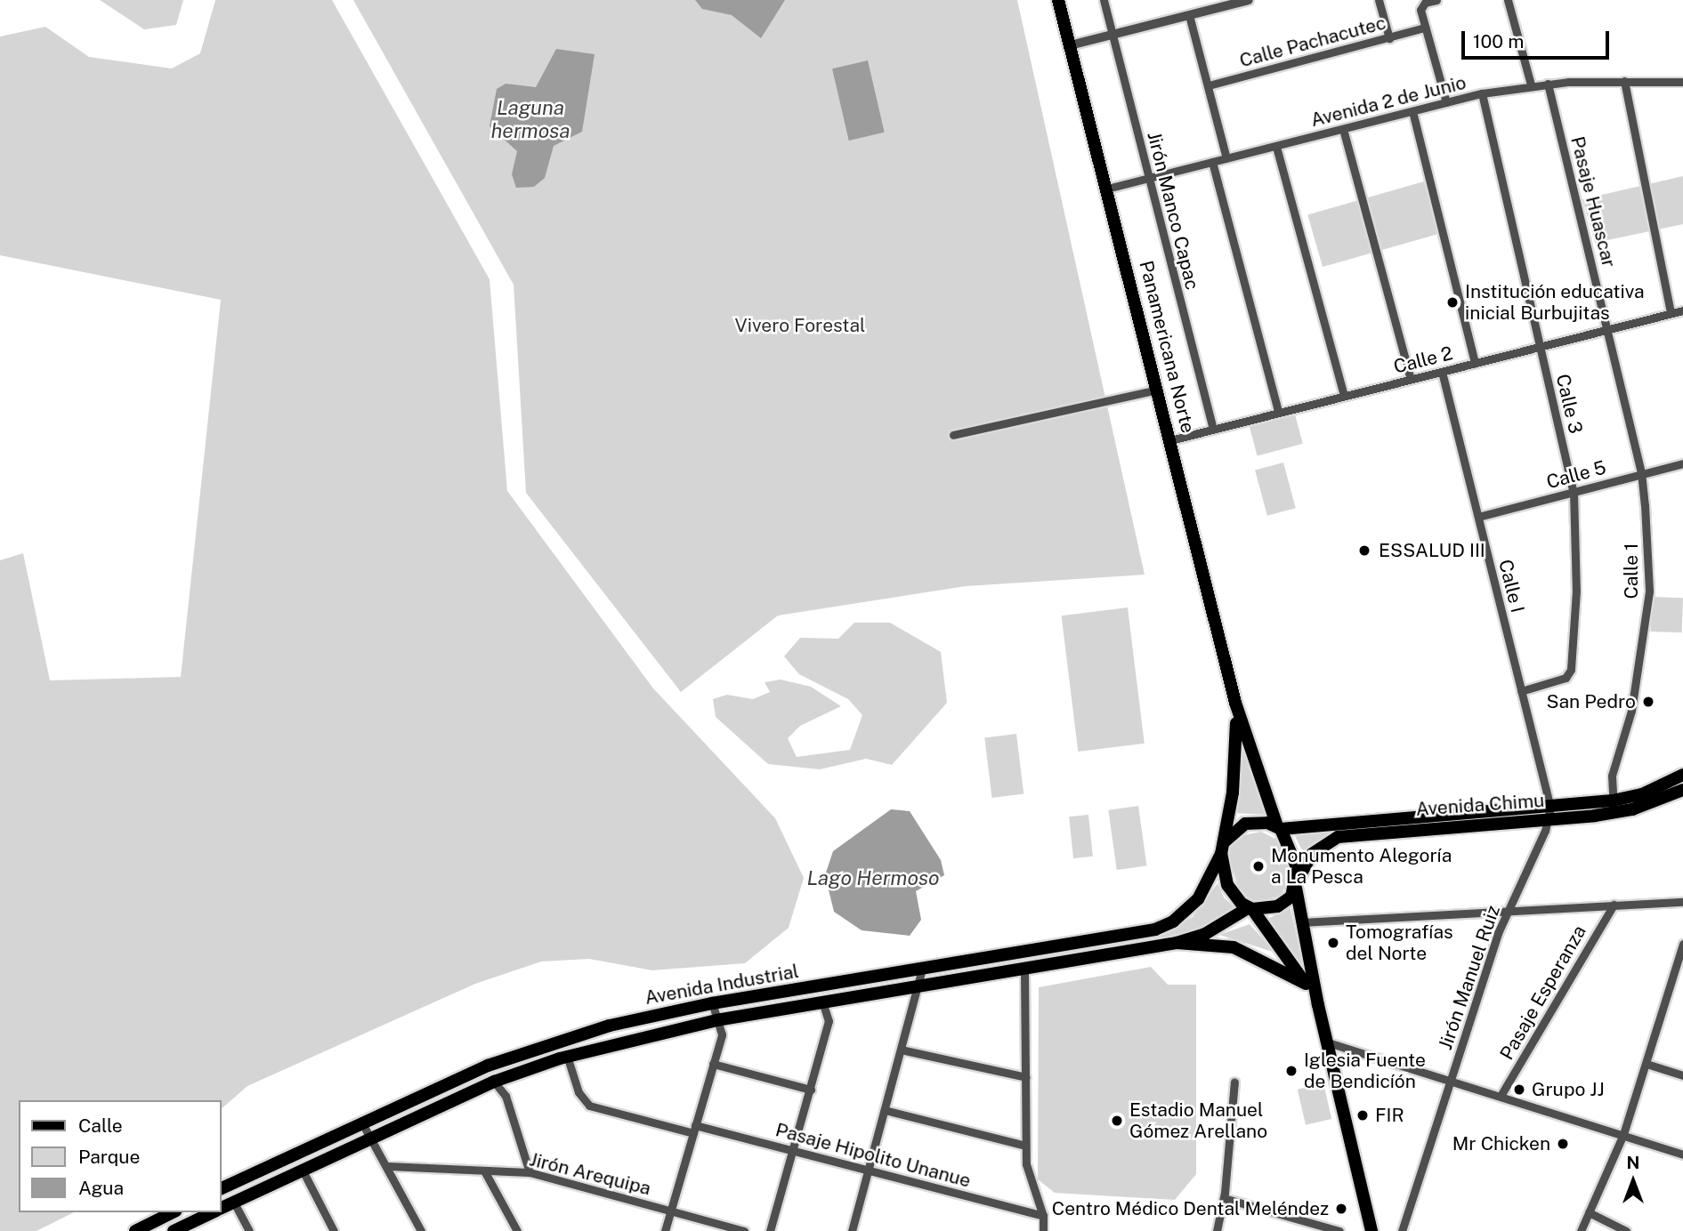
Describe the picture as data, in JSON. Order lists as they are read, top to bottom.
{
  "streets": {
    "main road": ["Panamericana Norte", "Avenida Chimu", "Avenida Industrial"],
    "street": [
      "Calle Pachacutec",
      "Avenida 2 de Junio",
      "Pasaje Huascar",
      "Jirón Manco Capac",
      "Calle 2",
      "Calle 3",
      "Calle 5",
      "Calle 1",
      "Calle I",
      "Jirón Manuel Ruiz",
      "Pasaje Esperanza",
      "Pasaje Hipolito Unanue",
      "Jirón Arequipa"
    ]
  },
  "crossings": [
    ["Avenida 2 de Junio", "Pasaje Huascar"],
    ["Avenida 2 de Junio", "Jirón Manco Capac"],
    ["Avenida 2 de Junio", "Panamericana Norte"],
    ["Avenida 2 de Junio", "Calle 3"],
    ["Pasaje Huascar", "Calle 2"],
    ["Pasaje Huascar", "Calle 1"],
    ["Jirón Manco Capac", "Calle 2"],
    ["Panamericana Norte", "Calle 2"],
    ["Panamericana Norte", "Avenida Chimu"],
    ["Panamericana Norte", "Avenida Industrial"],
    ["Calle 2", "Calle 3"],
    ["Calle 2", "Calle 1"],
    ["Calle 2", "Calle I"],
    ["Calle 3", "Calle 5"],
    ["Calle 3", "Calle I"],
    ["Calle 5", "Calle 1"],
    ["Calle 5", "Calle I"],
    ["Calle 1", "Avenida Chimu"],
    ["Calle I", "Avenida Chimu"],
    ["Calle I", "Jirón Manuel Ruiz"],
    ["Avenida Chimu", "Jirón Manuel Ruiz"],
    ["Avenida Chimu", "Avenida Industrial"],
    ["Avenida Industrial", "Pasaje Hipolito Unanue"]
  ],
  "water": ["Laguna hermosa", "Lago Hermoso"],
  "parks": ["Vivero Forestal"],
  "places": [
    "Institución educativa inicial Burbujitas",
    "ESSALUD III",
    "San Pedro",
    "Monumento Alegoría a La Pesca",
    "Tomografías del Norte",
    "Iglesia Fuente de Bendicíón",
    "Grupo JJ",
    "FIR",
    "Estadio Manuel Gómez Arellano",
    "Mr Chicken",
    "Centro Médico Dental Meléndez"
  ],
  "legend": ["Calle", "Parque", "Agua"],
  "scale_bar": "100 m",
  "north": "top"
}
